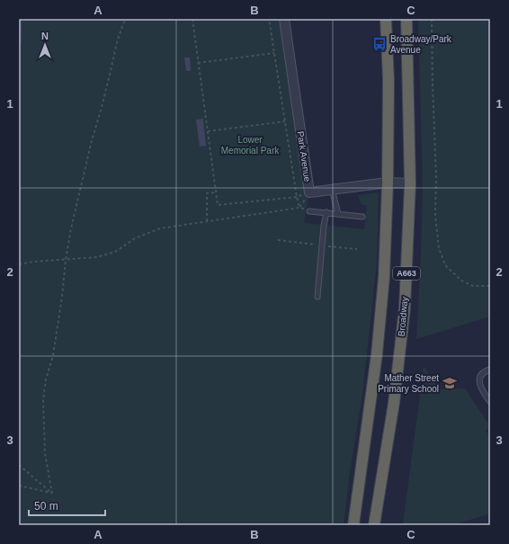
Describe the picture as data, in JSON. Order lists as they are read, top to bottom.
{
  "streets": {
    "highway": ["A663", "Broadway"],
    "street": ["Park Avenue"]
  },
  "crossings": [
    ["Park Avenue", "A663"],
    ["Park Avenue", "Broadway"]
  ],
  "parks": ["Lower Memorial Park"],
  "places": {
    "bus stop": ["Broadway/Park Avenue"],
    "school or university": ["Mather Street Primary School"]
  },
  "scale_bar": "50 m",
  "north": "top",
  "grid": {
    "columns": ["A", "B", "C"],
    "rows": ["1", "2", "3"]
  }
}
